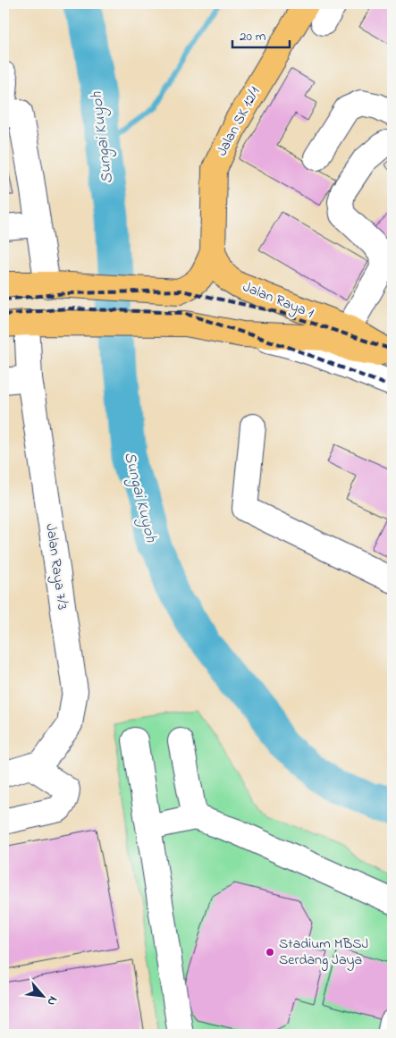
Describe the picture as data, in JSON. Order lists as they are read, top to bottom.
{
  "streets": {
    "main road": ["Jalan SK 12/1", "Jalan Raya 1"],
    "street": ["Jalan Raya 7/3"]
  },
  "crossings": [
    ["Jalan SK 12/1", "Jalan Raya 1"]
  ],
  "water": ["Sungai Kuyoh"],
  "places": ["Stadium MBSJ Serdang Jaya"],
  "scale_bar": "20 m",
  "north": "bottom right"
}
